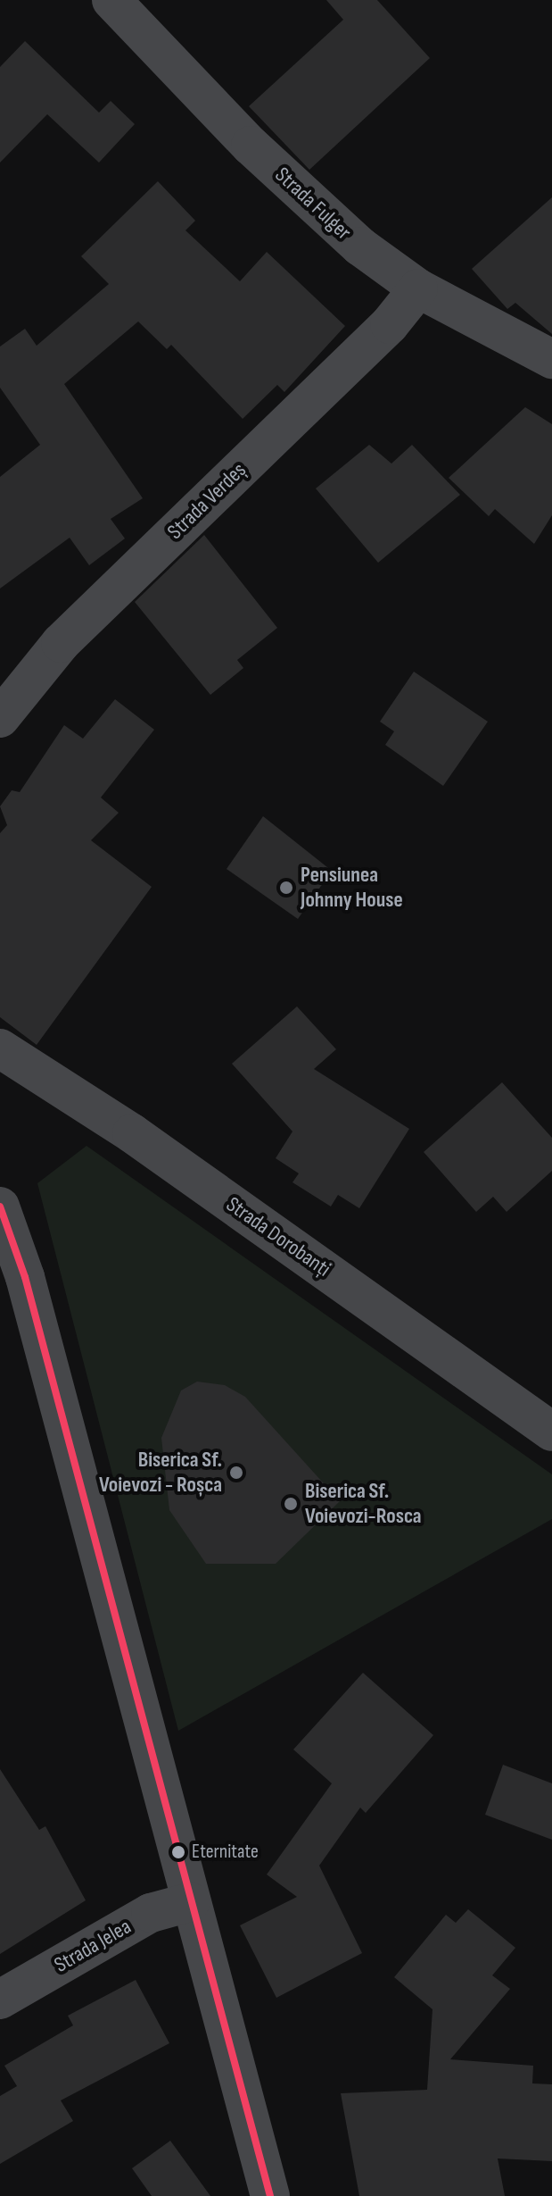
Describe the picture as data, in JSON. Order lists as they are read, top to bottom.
{
  "streets": {
    "street": [
      "Strada Fulger",
      "Strada Verdeș",
      "Strada Dorobanți",
      "Strada Jelea"
    ]
  },
  "crossings": [
    ["Strada Fulger", "Strada Verdeș"]
  ],
  "places": [
    "Pensiunea Johnny House",
    "Biserica Sf. Voievozi - Roșca",
    "Biserica Sf. Voievozi-Rosca",
    "Eternitate"
  ]
}
